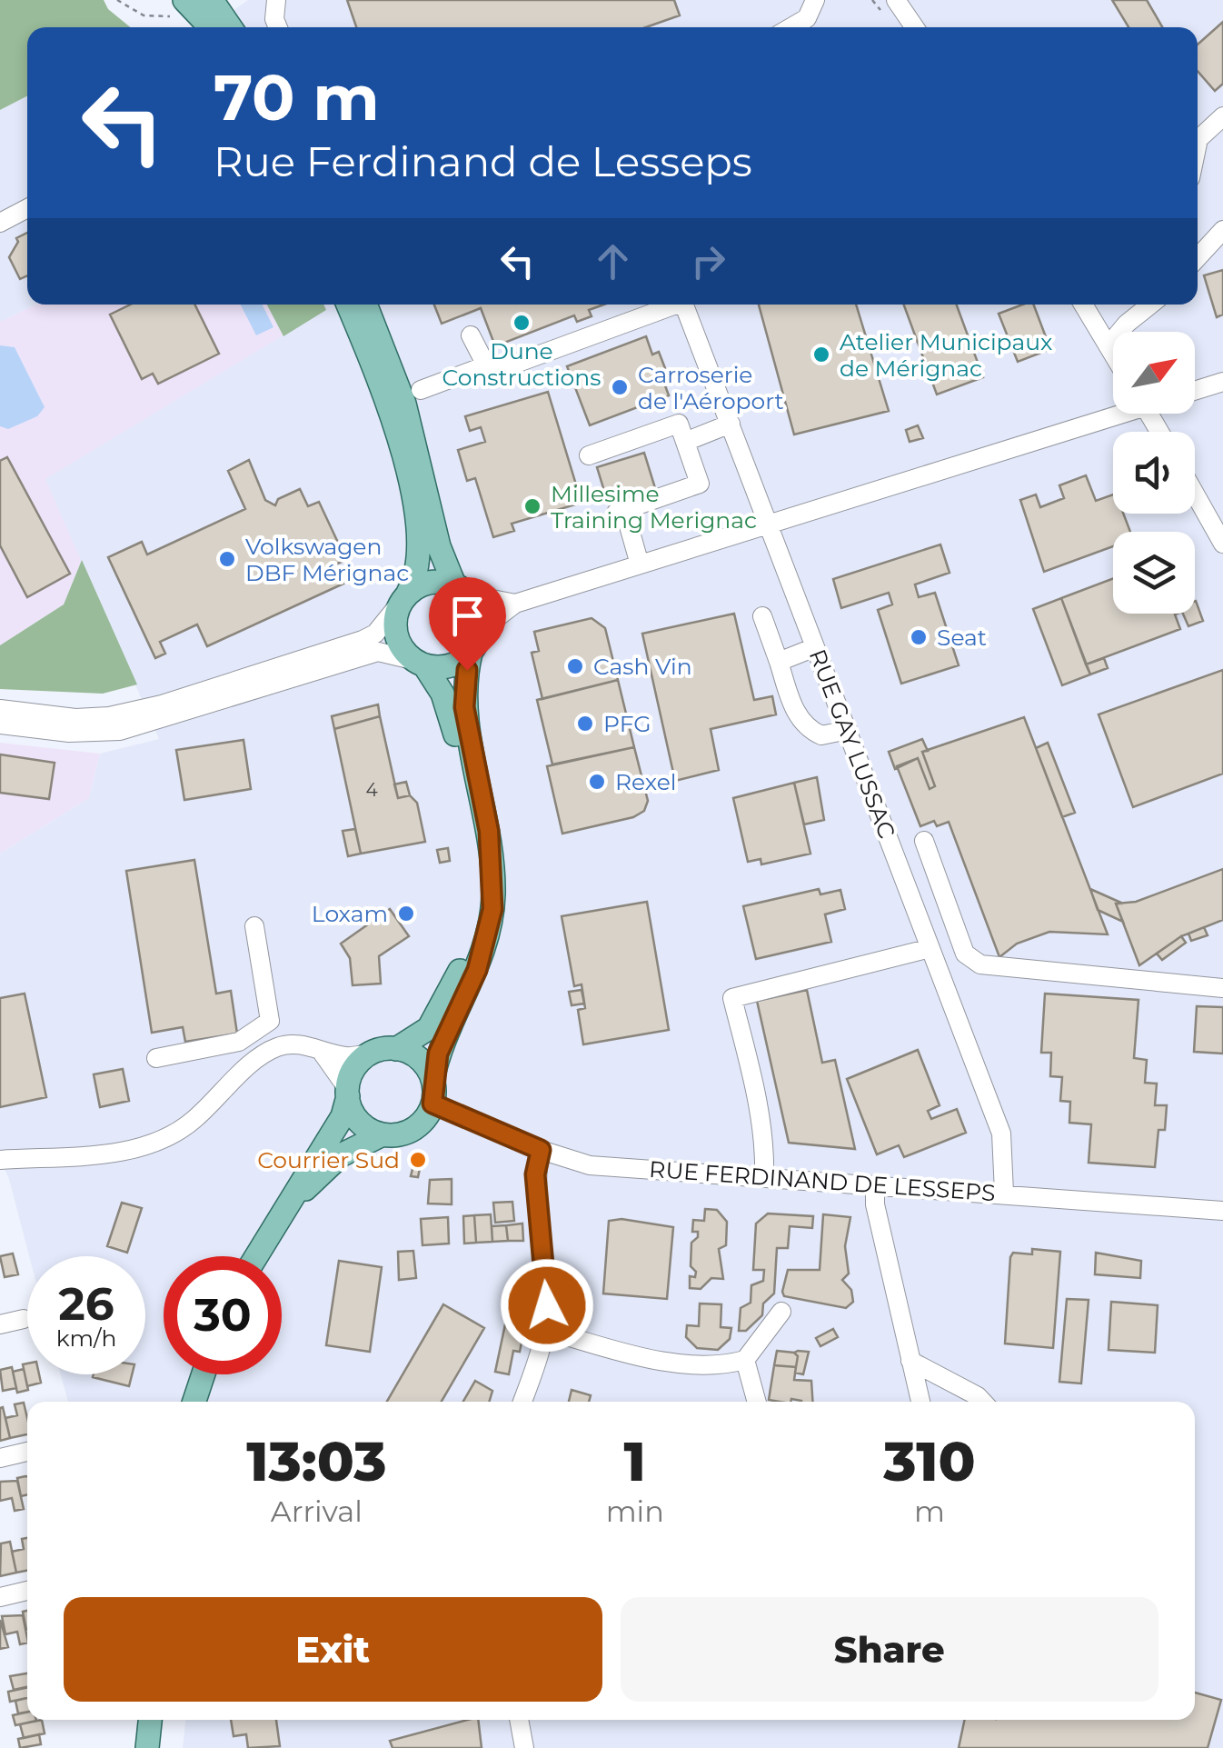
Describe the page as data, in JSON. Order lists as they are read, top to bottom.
{
  "streets": {
    "street": ["RUE GAY LUSSAC", "RUE FERDINAND DE LESSEPS"]
  },
  "crossings": [
    ["RUE GAY LUSSAC", "RUE FERDINAND DE LESSEPS"]
  ],
  "places": [
    "Dune Constructions",
    "Atelier Municipaux de Mérignac",
    "Carroserie de l'Aéroport",
    "Millesime Training Merignac",
    "Volkswagen DBF Mérignac",
    "Seat",
    "Cash Vin",
    "PFG",
    "Rexel",
    "Loxam",
    "Courrier Sud"
  ],
  "house_numbers": ["4"],
  "north": "top right",
  "page": {
    "turn": ["70 m", "Rue Ferdinand de Lesseps"],
    "speed": "26 km/h",
    "limit": "30",
    "eta": [
      "13:03",
      "Arrival",
      "1",
      "min",
      "310",
      "m"
    ],
    "buttons": ["Exit", "Share"]
  }
}
